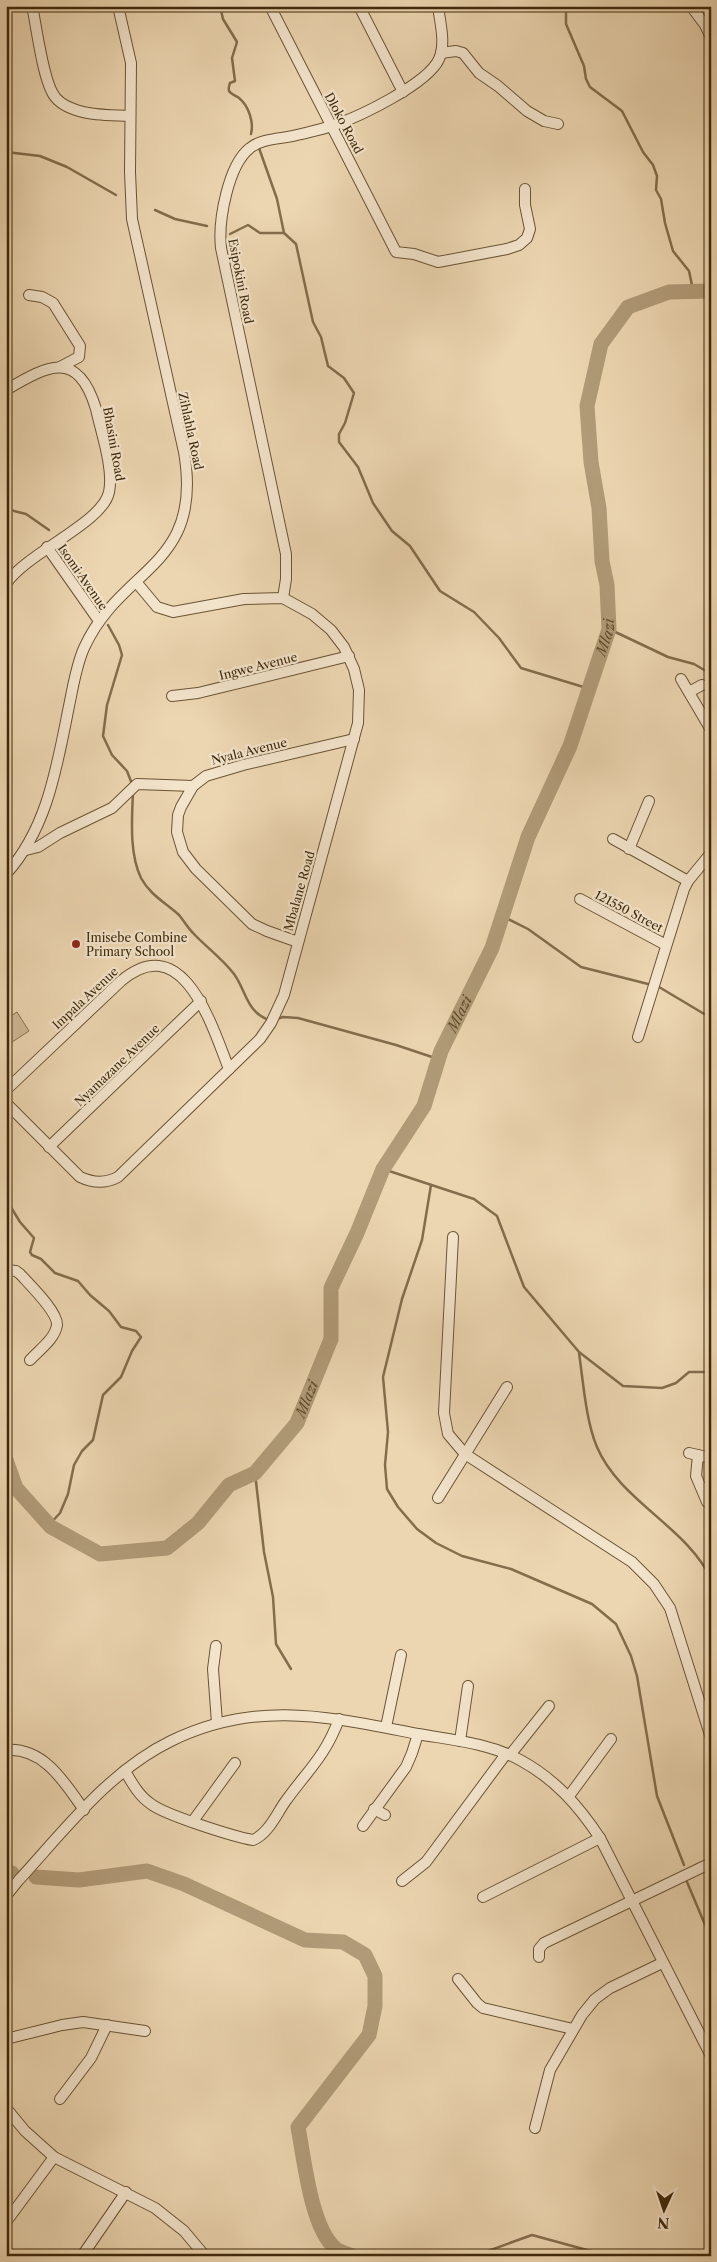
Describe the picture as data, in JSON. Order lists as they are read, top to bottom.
{
  "streets": {
    "street": [
      "Dloko Road",
      "Esipokini Road",
      "Zihlahla Road",
      "Bhasini Road",
      "Isomi Avenue",
      "Ingwe Avenue",
      "Nyala Avenue",
      "Mbalane Road",
      "121550 Street",
      "Impala Avenue",
      "Nyamazane Avenue"
    ]
  },
  "crossings": [
    ["Dloko Road", "Esipokini Road"],
    ["Esipokini Road", "Mbalane Road"],
    ["Zihlahla Road", "Isomi Avenue"],
    ["Zihlahla Road", "Mbalane Road"],
    ["Bhasini Road", "Isomi Avenue"],
    ["Ingwe Avenue", "Mbalane Road"],
    ["Nyala Avenue", "Mbalane Road"],
    ["Mbalane Road", "Impala Avenue"],
    ["Mbalane Road", "Nyamazane Avenue"],
    ["Impala Avenue", "Nyamazane Avenue"]
  ],
  "water": ["Mlazi"],
  "places": ["Imisebe Combine Primary School"],
  "north": "bottom"
}
